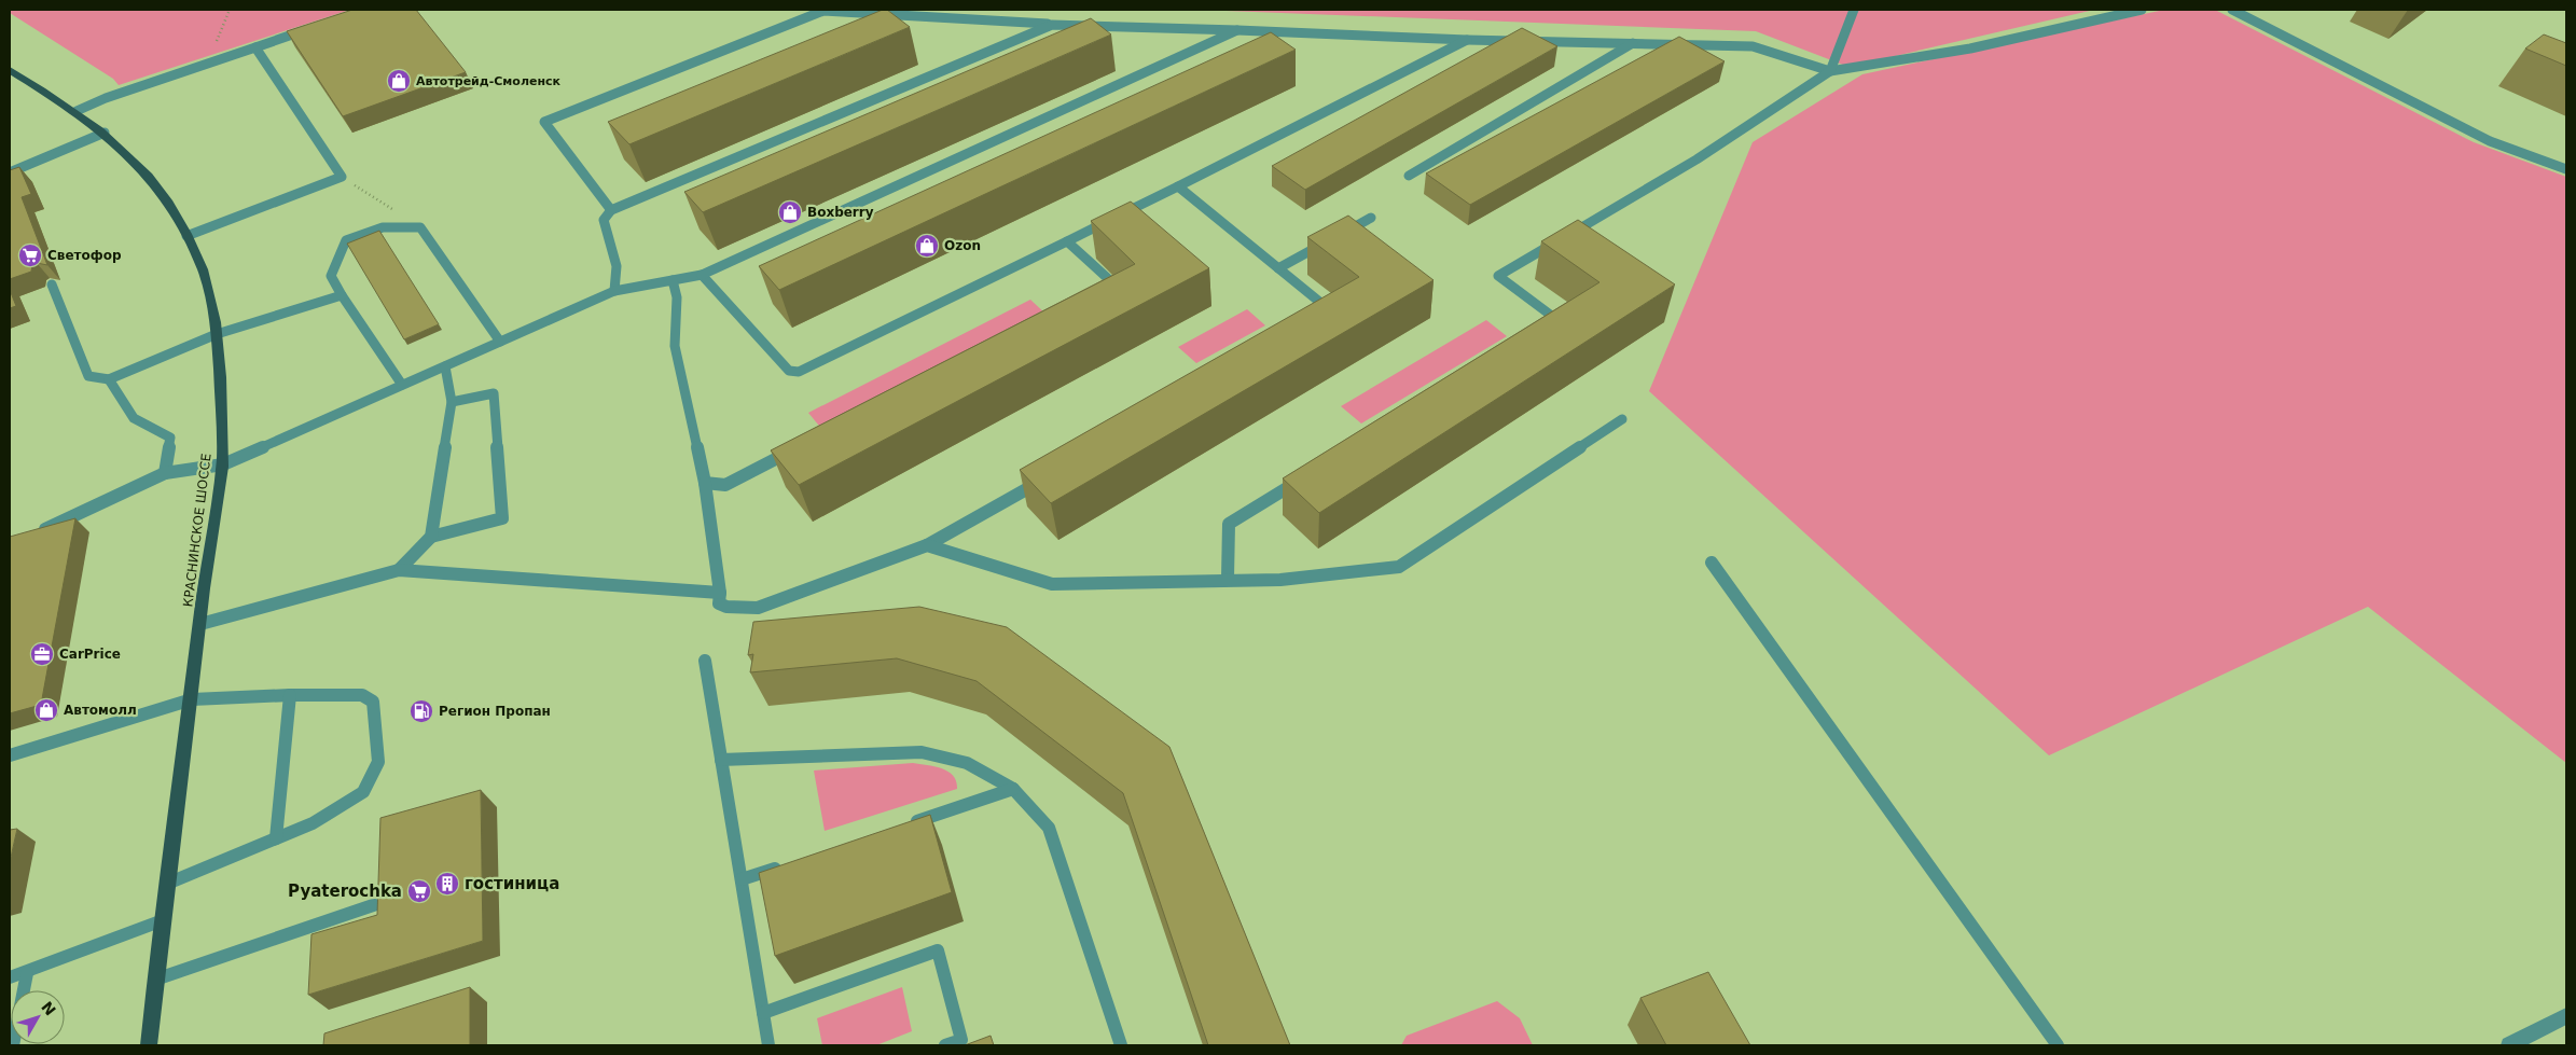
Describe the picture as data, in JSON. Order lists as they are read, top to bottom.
{
  "streets": {
    "main road": ["КРАСНИНСКОЕ ШОССЕ"]
  },
  "places": {
    "shop": [
      "Автотрейд-Смоленск",
      "Boxberry",
      "Ozon",
      "Автомолл"
    ],
    "supermarket": ["Светофор", "Pyaterochka"],
    "office": ["CarPrice"],
    "fuel station": ["Регион Пропан"],
    "building": ["гостиница"]
  },
  "north": "top right"
}
